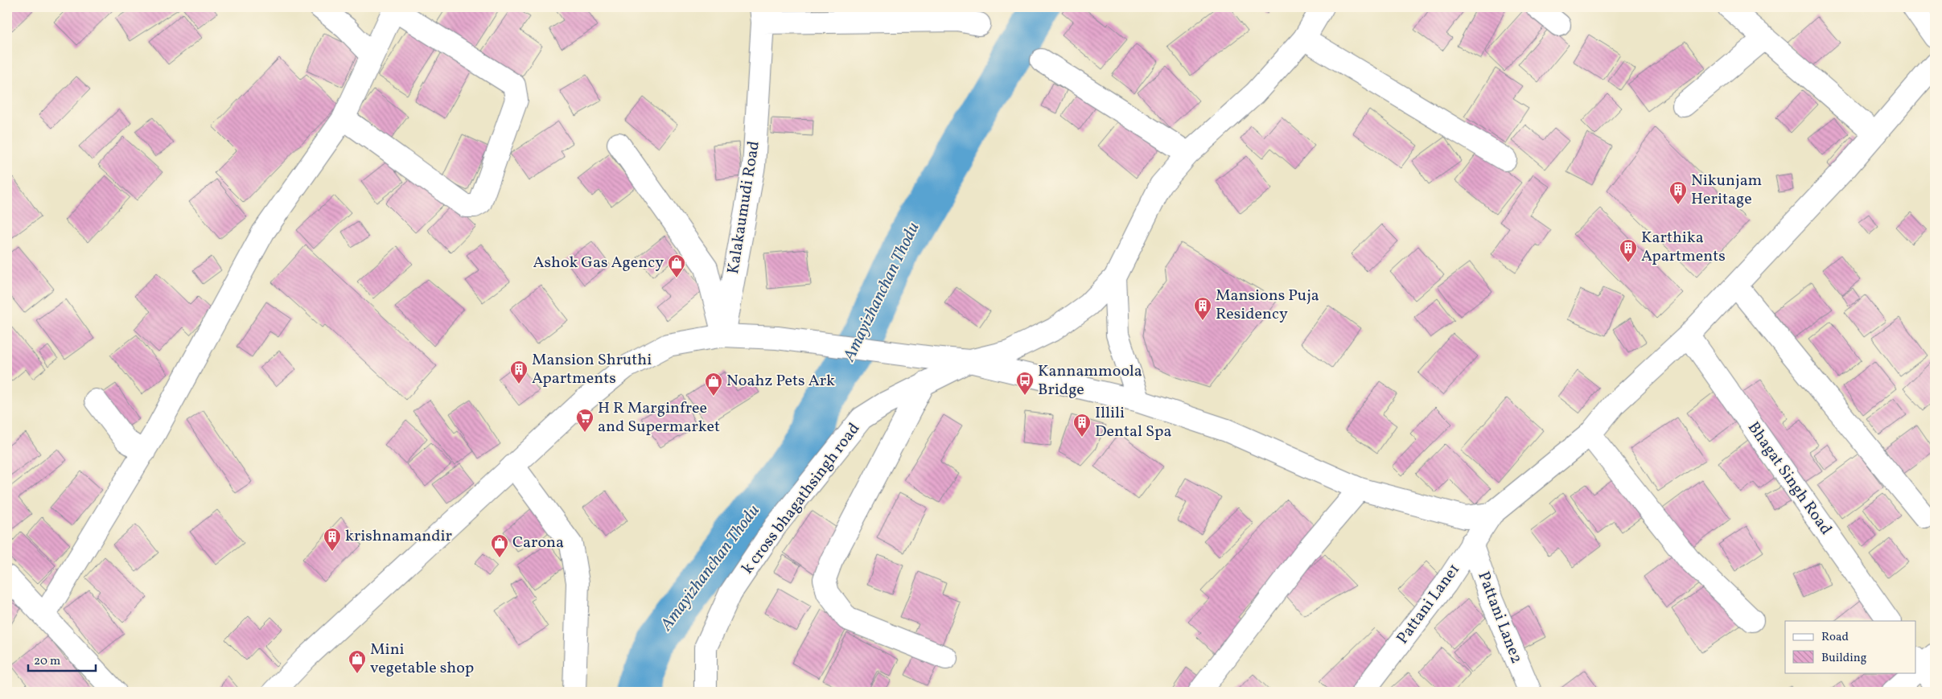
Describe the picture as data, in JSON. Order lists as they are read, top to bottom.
{
  "streets": {
    "street": [
      "Kalakaumudi Road",
      "Bhagat Singh Road",
      "k cross bhagathsingh road",
      "Pattani Lane1",
      "Pattani Lane2"
    ]
  },
  "crossings": [
    ["Bhagat Singh Road", "Pattani Lane1"],
    ["Pattani Lane1", "Pattani Lane2"]
  ],
  "water": ["Amayizhanchan Thodu"],
  "places": {
    "building": [
      "Nikunjam Heritage",
      "Karthika Apartments",
      "Mansions Puja Residency",
      "Mansion Shruthi Apartments",
      "Illili Dental Spa",
      "krishnamandir"
    ],
    "shop": [
      "Ashok Gas Agency",
      "Noahz Pets Ark",
      "Carona",
      "Mini vegetable shop"
    ],
    "bus stop": ["Kannammoola Bridge"],
    "supermarket": ["H R Marginfree and Supermarket"]
  },
  "legend": ["Road", "Building"],
  "scale_bar": "20 m"
}
